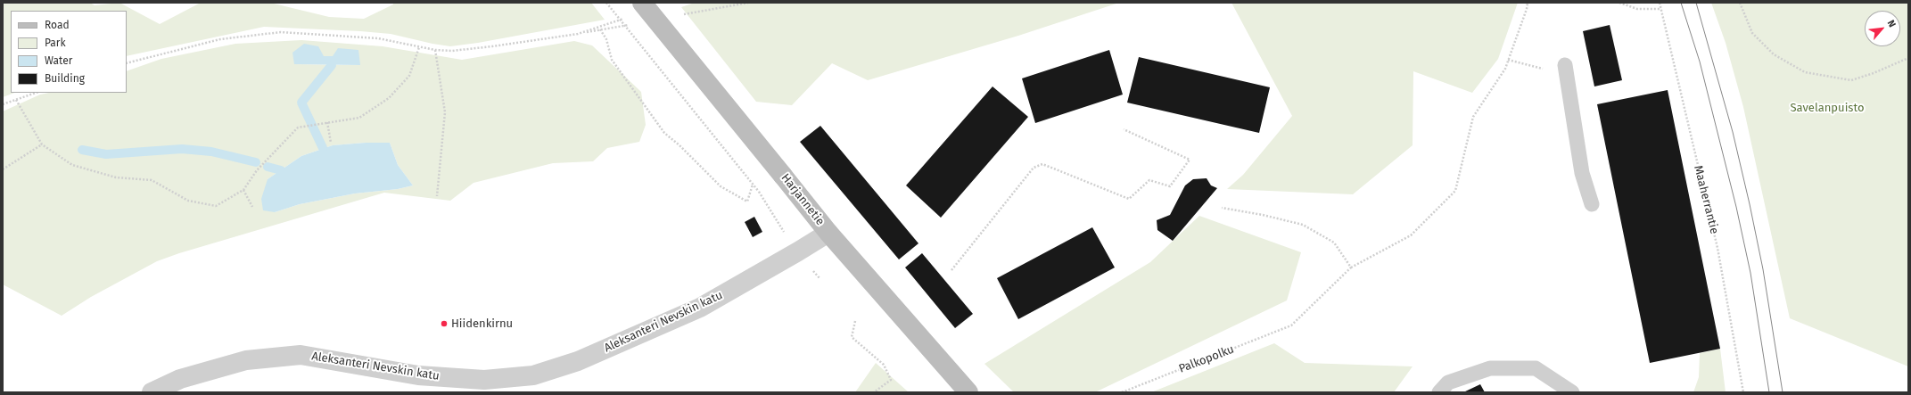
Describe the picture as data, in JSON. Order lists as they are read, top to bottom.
{
  "streets": {
    "street": ["Harjannetie", "Aleksanteri Nevskin katu"],
    "path": ["Maaherrantie", "Palkopolku"]
  },
  "crossings": [
    ["Harjannetie", "Aleksanteri Nevskin katu"]
  ],
  "parks": ["Savelanpuisto"],
  "places": ["Hiidenkirnu"],
  "legend": [
    "Road",
    "Park",
    "Water",
    "Building"
  ],
  "north": "top right"
}
